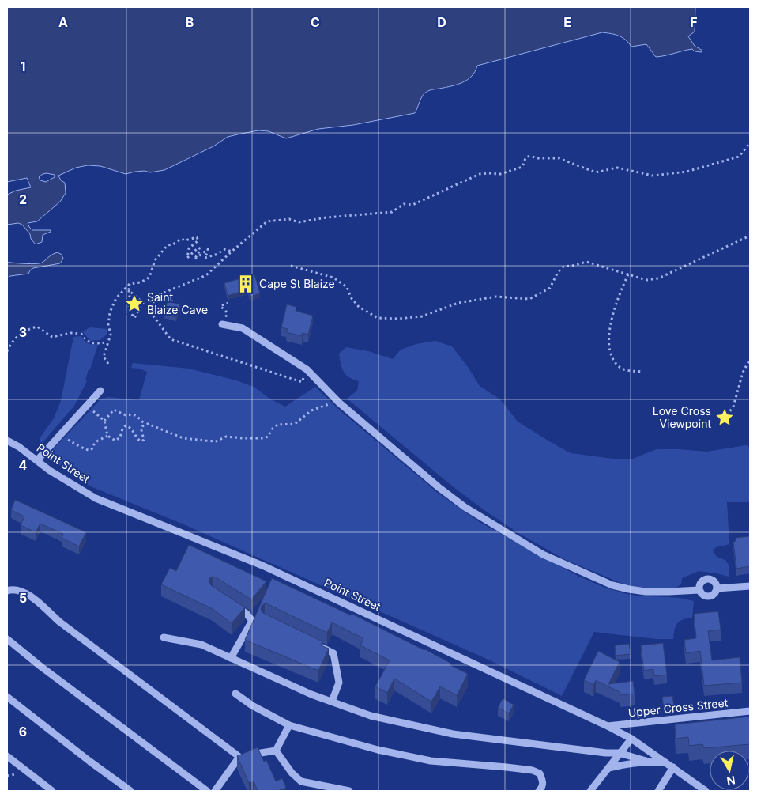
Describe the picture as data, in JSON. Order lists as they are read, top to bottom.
{
  "streets": {
    "street": ["Point Street", "Upper Cross Street"]
  },
  "crossings": [
    ["Point Street", "Upper Cross Street"]
  ],
  "places": {
    "building": ["Cape St Blaize"],
    "place": ["Saint Blaize Cave", "Love Cross Viewpoint"]
  },
  "north": "bottom",
  "grid": {
    "columns": [
      "A",
      "B",
      "C",
      "D",
      "E",
      "F"
    ],
    "rows": [
      "1",
      "2",
      "3",
      "4",
      "5",
      "6"
    ]
  }
}
